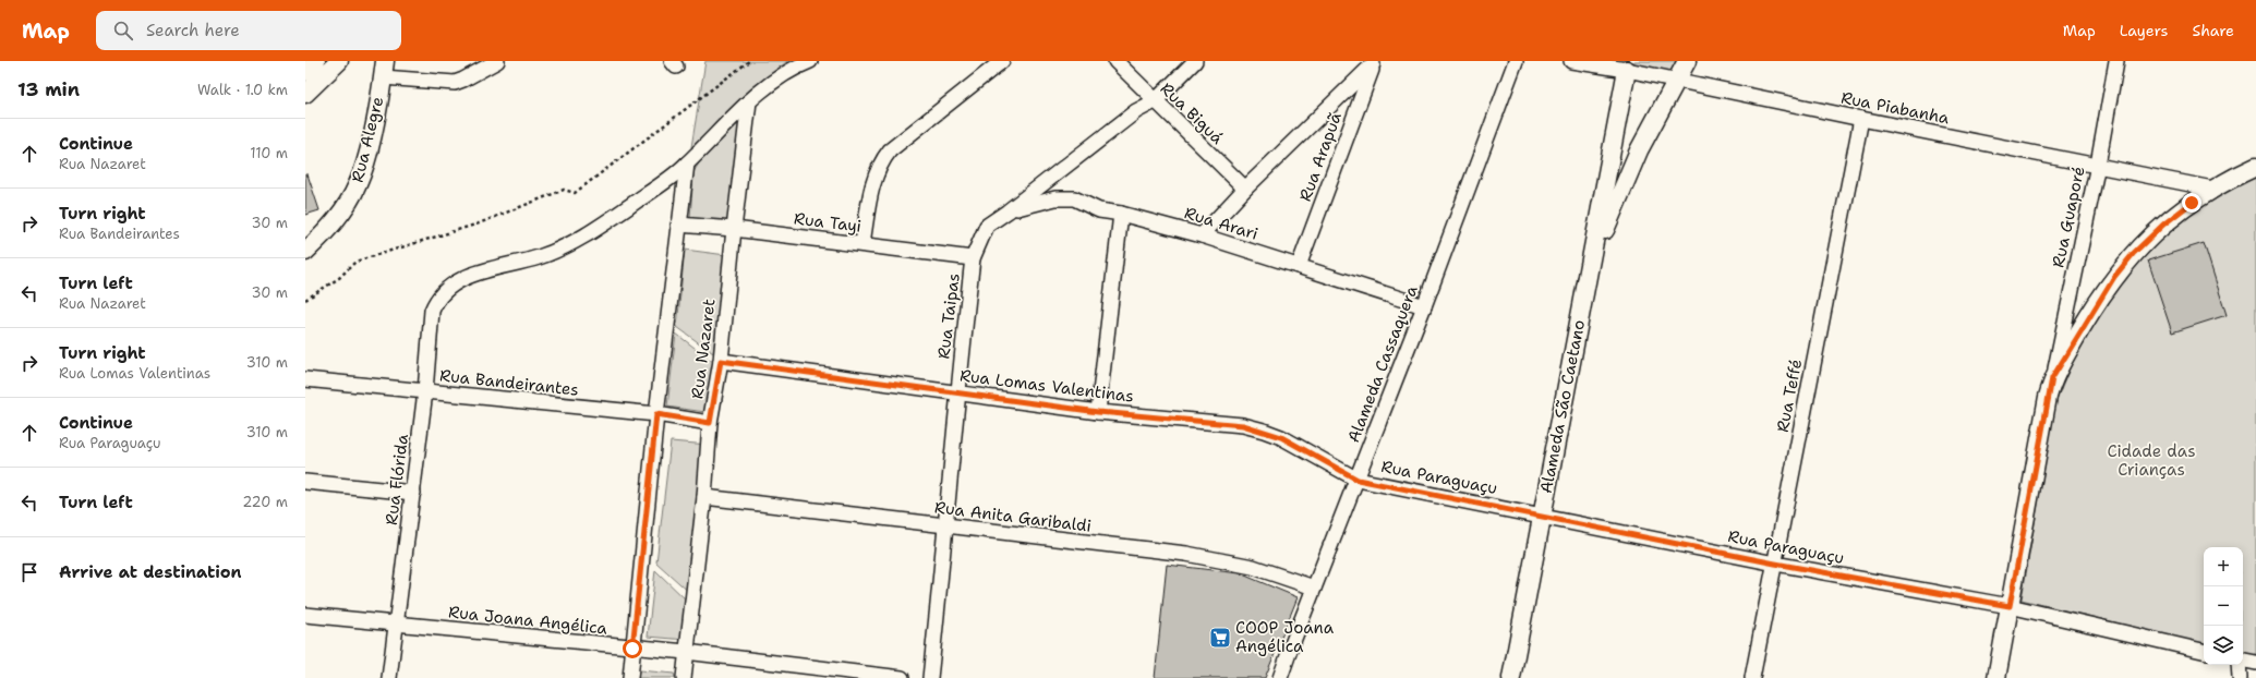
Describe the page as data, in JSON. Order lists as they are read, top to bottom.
{
  "streets": {
    "main road": ["Rua Alegre", "Alameda São Caetano"],
    "street": [
      "Rua Piabanha",
      "Rua Biguá",
      "Rua Arapuã",
      "Rua Guaporé",
      "Rua Tayi",
      "Rua Arari",
      "Rua Taipas",
      "Rua Nazaret",
      "Alameda Cassaquera",
      "Rua Bandeirantes",
      "Rua Lomas Valentinas",
      "Rua Teffé",
      "Rua Paraguaçu",
      "Rua Flórida",
      "Rua Anita Garibaldi",
      "Rua Joana Angélica"
    ]
  },
  "crossings": [
    ["Rua Piabanha", "Rua Guaporé"],
    ["Rua Piabanha", "Rua Teffé"],
    ["Rua Piabanha", "Alameda São Caetano"],
    ["Rua Biguá", "Rua Taipas"],
    ["Rua Arapuã", "Rua Arari"],
    ["Rua Tayi", "Rua Taipas"],
    ["Rua Tayi", "Rua Nazaret"],
    ["Rua Arari", "Rua Taipas"],
    ["Rua Arari", "Alameda Cassaquera"],
    ["Rua Taipas", "Rua Lomas Valentinas"],
    ["Rua Taipas", "Rua Anita Garibaldi"],
    ["Rua Nazaret", "Rua Bandeirantes"],
    ["Rua Nazaret", "Rua Lomas Valentinas"],
    ["Rua Nazaret", "Rua Anita Garibaldi"],
    ["Rua Nazaret", "Rua Joana Angélica"],
    ["Alameda Cassaquera", "Rua Lomas Valentinas"],
    ["Alameda Cassaquera", "Rua Paraguaçu"],
    ["Alameda Cassaquera", "Rua Anita Garibaldi"],
    ["Rua Bandeirantes", "Rua Flórida"],
    ["Rua Lomas Valentinas", "Rua Paraguaçu"],
    ["Rua Teffé", "Rua Paraguaçu"],
    ["Alameda São Caetano", "Rua Paraguaçu"],
    ["Rua Flórida", "Rua Joana Angélica"]
  ],
  "parks": ["Cidade das Crianças"],
  "places": {
    "supermarket": ["COOP Joana Angélica"]
  },
  "page": {
    "header": "Map",
    "search": "Search here",
    "nav": ["Map", "Layers", "Share"],
    "heading": ["13 min", "Walk · 1.0 km"],
    "list": [
      ["Continue", "Rua Nazaret", "110 m"],
      ["Turn right", "Rua Bandeirantes", "30 m"],
      ["Turn left", "Rua Nazaret", "30 m"],
      ["Turn right", "Rua Lomas Valentinas", "310 m"],
      ["Continue", "Rua Paraguaçu", "310 m"],
      ["Turn left", "220 m"],
      "Arrive at destination"
    ],
    "map_buttons": ["+", "−"]
  }
}
